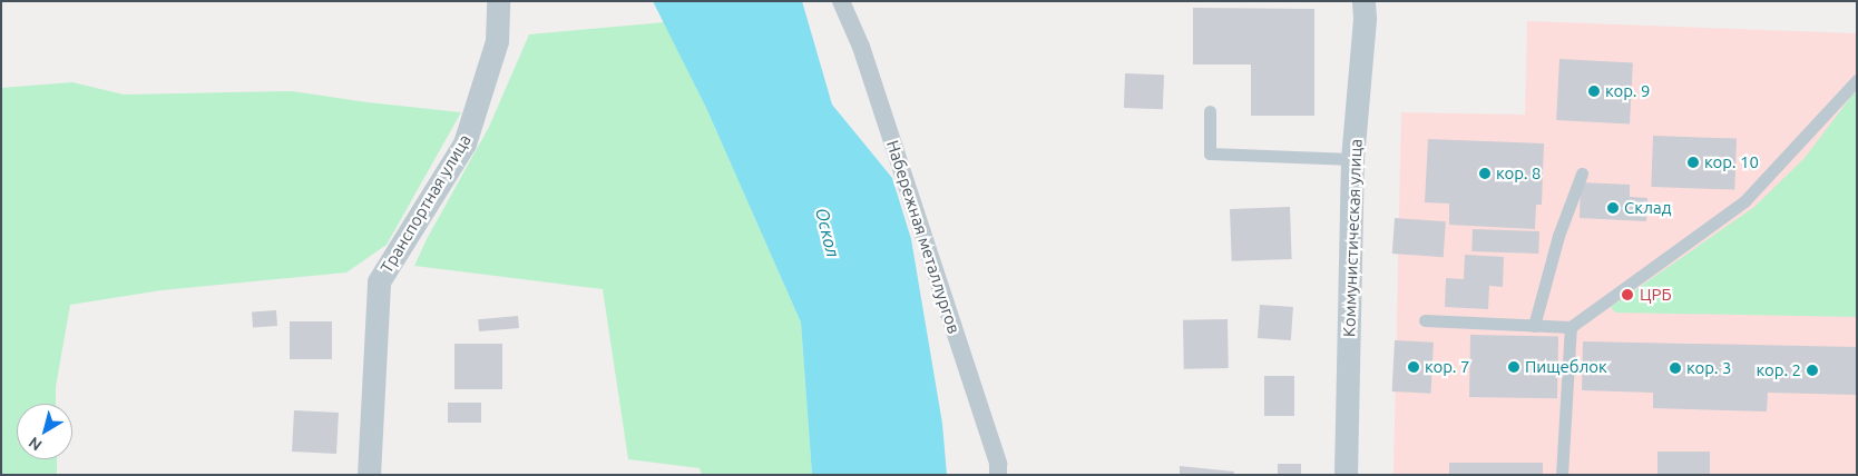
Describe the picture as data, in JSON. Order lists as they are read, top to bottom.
{
  "streets": {
    "street": ["Транспортная улица", "Набережная металлургов", "Коммунистическая улица"]
  },
  "water": ["Оскол"],
  "places": [
    "кор. 9",
    "кор. 10",
    "кор. 8",
    "Склад",
    "ЦРБ",
    "кор. 7",
    "Пищеблок",
    "кор. 3",
    "кор. 2"
  ],
  "north": "bottom left"
}
